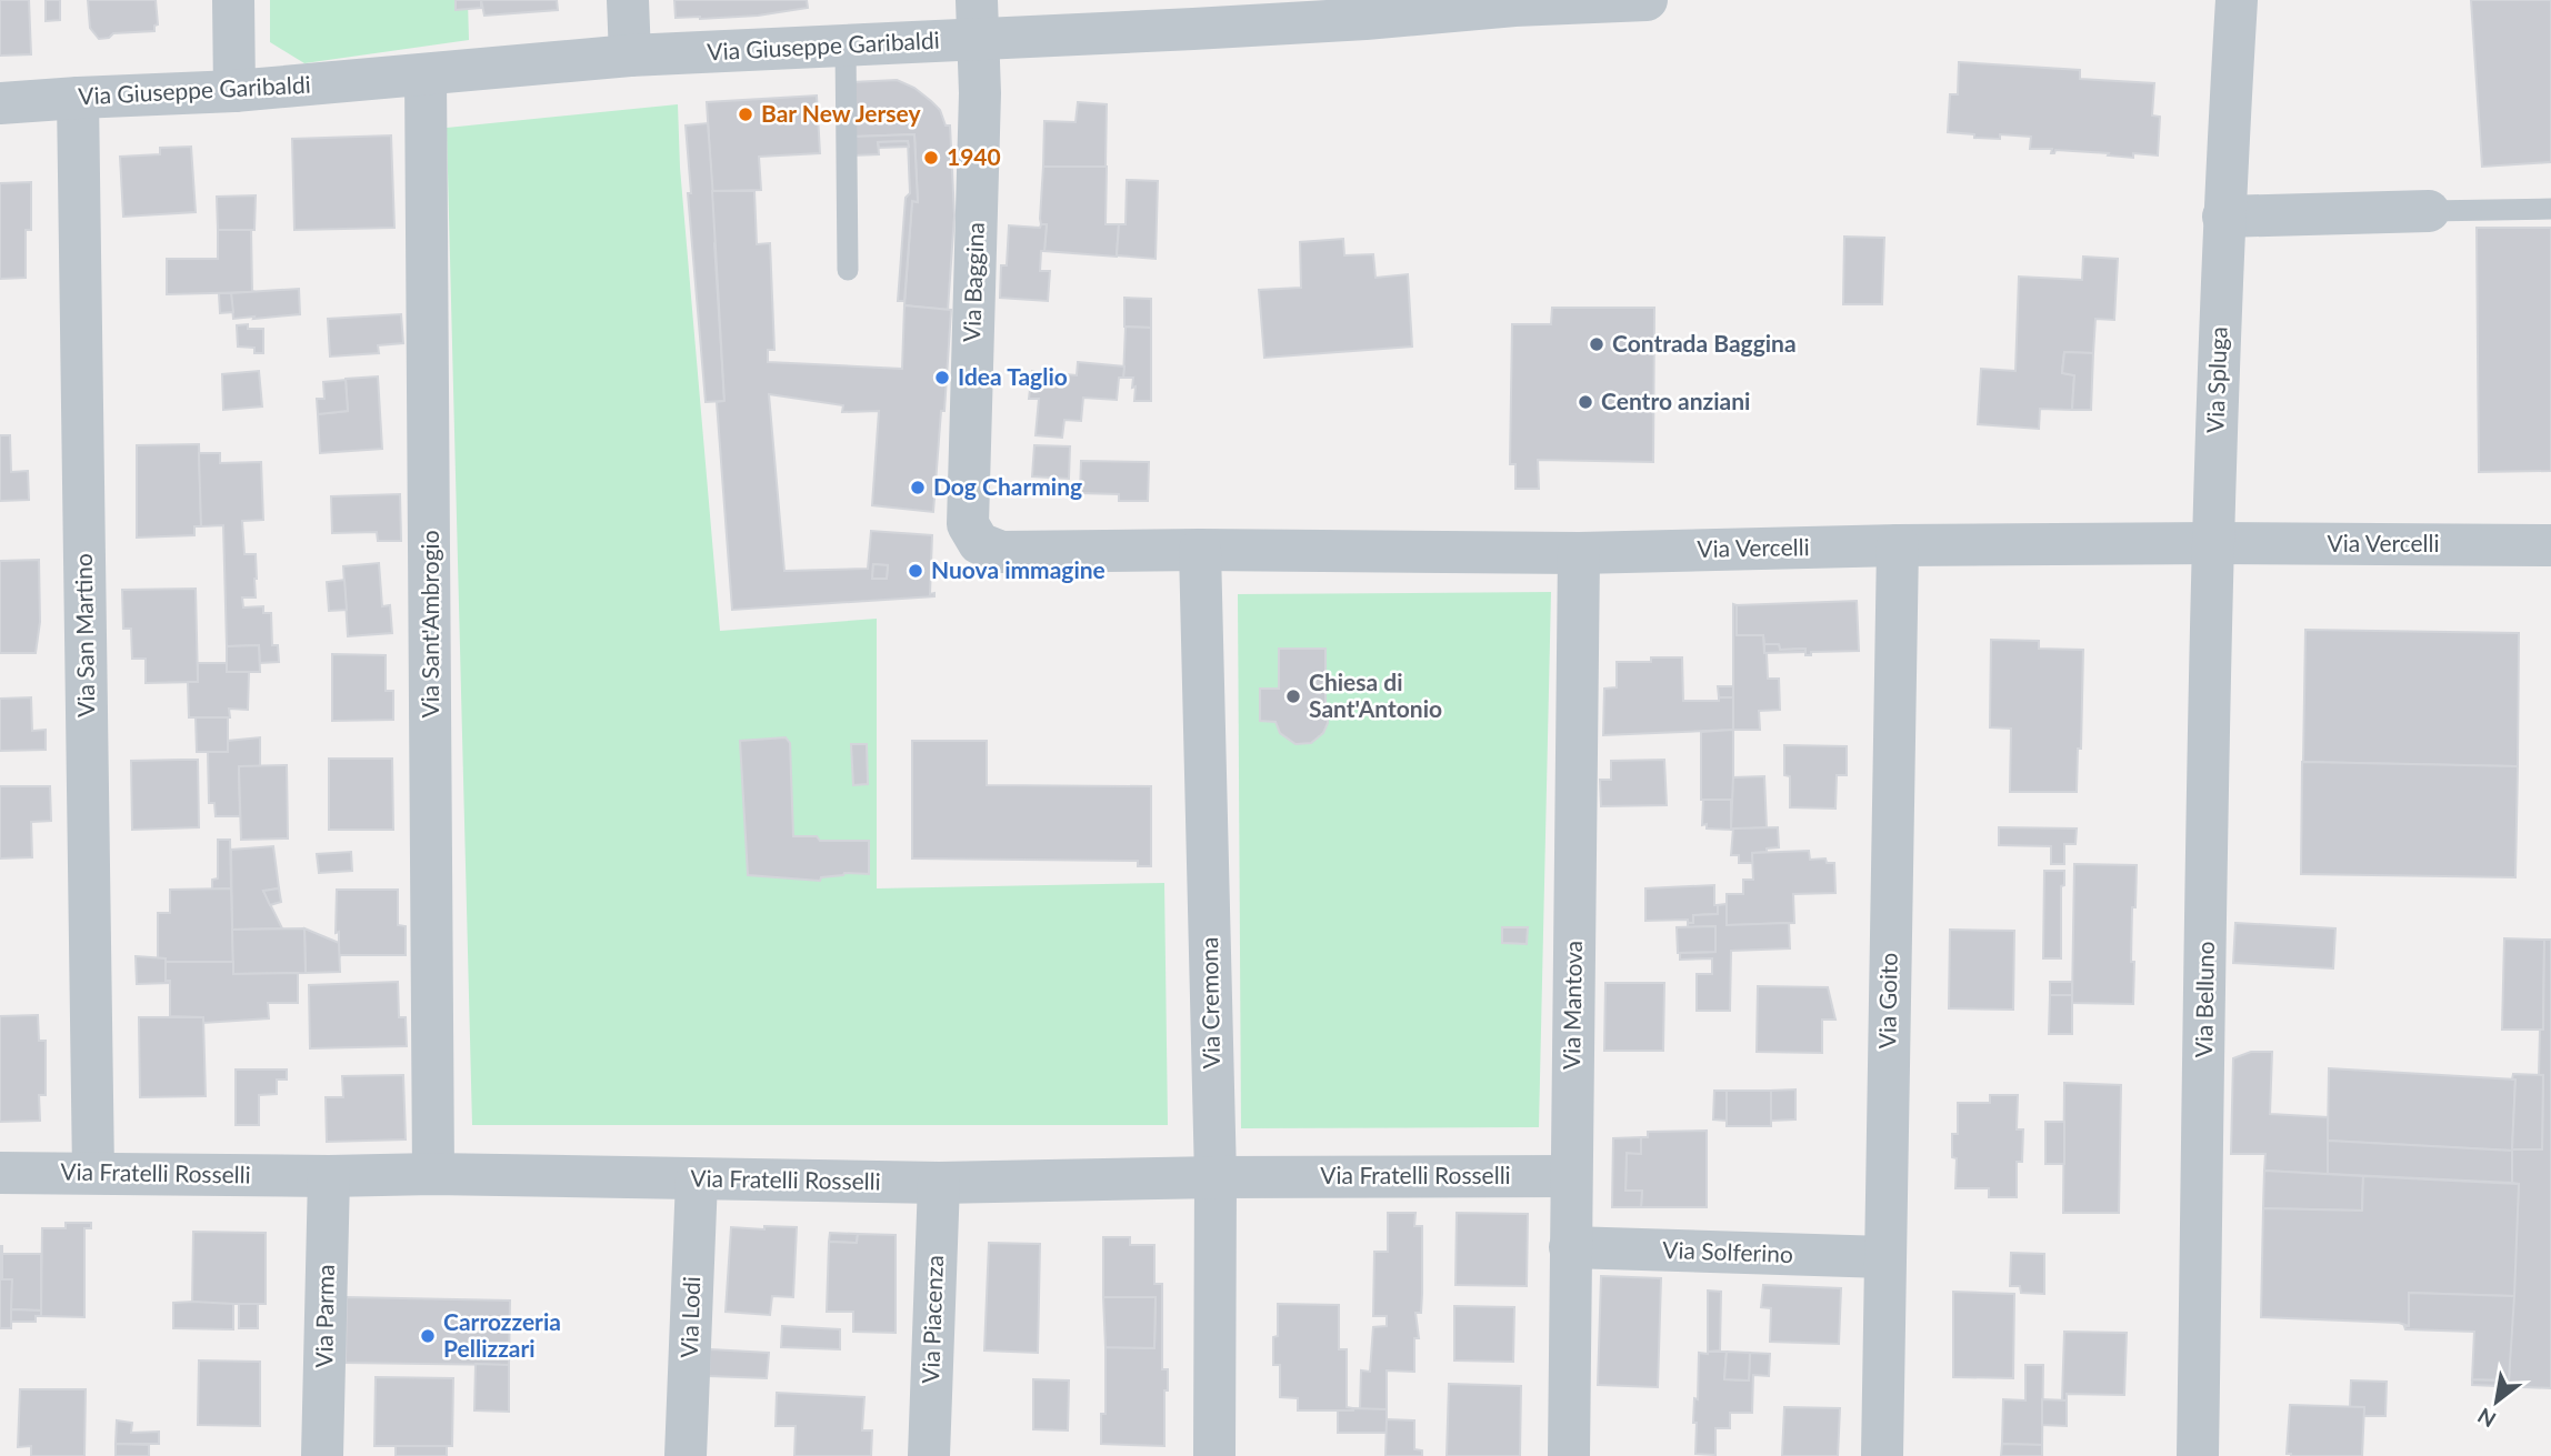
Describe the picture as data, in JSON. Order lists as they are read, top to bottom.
{
  "streets": {
    "street": [
      "Via Giuseppe Garibaldi",
      "Via Baggina",
      "Via Spluga",
      "Via Vercelli",
      "Via Sant'Ambrogio",
      "Via San Martino",
      "Via Belluno",
      "Via Goito",
      "Via Cremona",
      "Via Mantova",
      "Via Fratelli Rosselli",
      "Via Solferino",
      "Via Parma",
      "Via Lodi",
      "Via Piacenza"
    ]
  },
  "crossings": [
    ["Via Giuseppe Garibaldi", "Via Baggina"],
    ["Via Giuseppe Garibaldi", "Via Sant'Ambrogio"],
    ["Via Giuseppe Garibaldi", "Via San Martino"],
    ["Via Baggina", "Via Vercelli"],
    ["Via Spluga", "Via Vercelli"],
    ["Via Spluga", "Via Belluno"],
    ["Via Vercelli", "Via Belluno"],
    ["Via Vercelli", "Via Goito"],
    ["Via Vercelli", "Via Cremona"],
    ["Via Vercelli", "Via Mantova"],
    ["Via Sant'Ambrogio", "Via Fratelli Rosselli"],
    ["Via San Martino", "Via Fratelli Rosselli"],
    ["Via Goito", "Via Solferino"],
    ["Via Cremona", "Via Fratelli Rosselli"],
    ["Via Mantova", "Via Fratelli Rosselli"],
    ["Via Mantova", "Via Solferino"],
    ["Via Fratelli Rosselli", "Via Parma"],
    ["Via Fratelli Rosselli", "Via Lodi"],
    ["Via Fratelli Rosselli", "Via Piacenza"]
  ],
  "places": [
    "Bar New Jersey",
    "1940",
    "Contrada Baggina",
    "Idea Taglio",
    "Centro anziani",
    "Dog Charming",
    "Nuova immagine",
    "Chiesa di Sant'Antonio",
    "Carrozzeria Pellizzari"
  ],
  "north": "bottom left"
}
